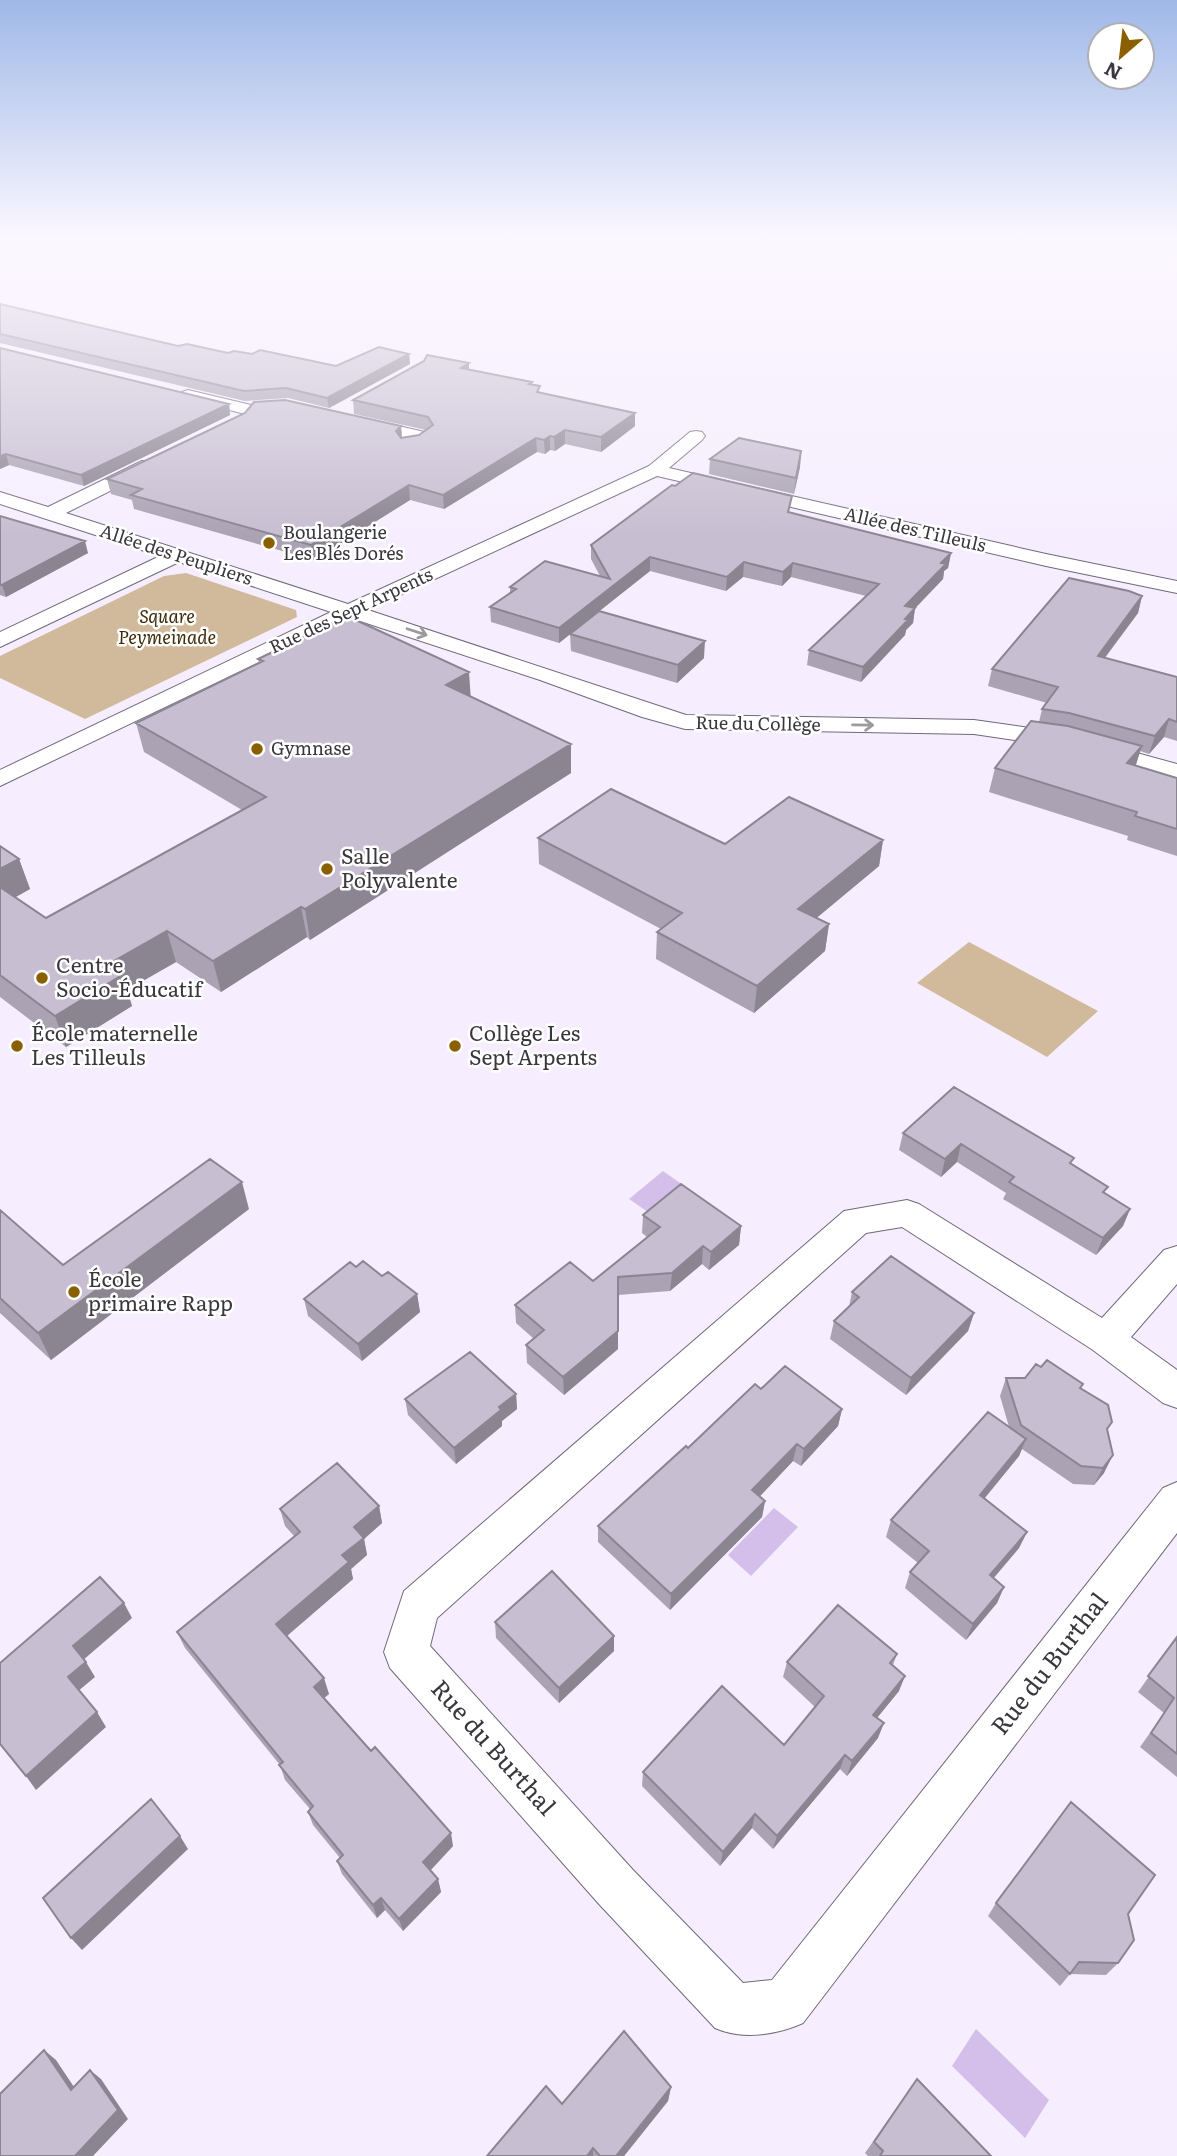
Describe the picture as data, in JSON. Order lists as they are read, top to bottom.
{
  "streets": {
    "street": [
      "Allée des Tilleuls",
      "Allée des Peupliers",
      "Rue des Sept Arpents",
      "Rue du Collège",
      "Rue du Burthal"
    ]
  },
  "crossings": [
    ["Allée des Tilleuls", "Rue des Sept Arpents"],
    ["Allée des Peupliers", "Rue des Sept Arpents"],
    ["Allée des Peupliers", "Rue du Collège"],
    ["Rue des Sept Arpents", "Rue du Collège"]
  ],
  "one_way": ["Rue du Collège"],
  "parks": ["Square Peymeinade"],
  "places": [
    "Boulangerie Les Blés Dorés",
    "Gymnase",
    "Salle Polyvalente",
    "Centre Socio-Éducatif",
    "École maternelle Les Tilleuls",
    "Collège Les Sept Arpents",
    "École primaire Rapp"
  ],
  "north": "bottom left"
}
